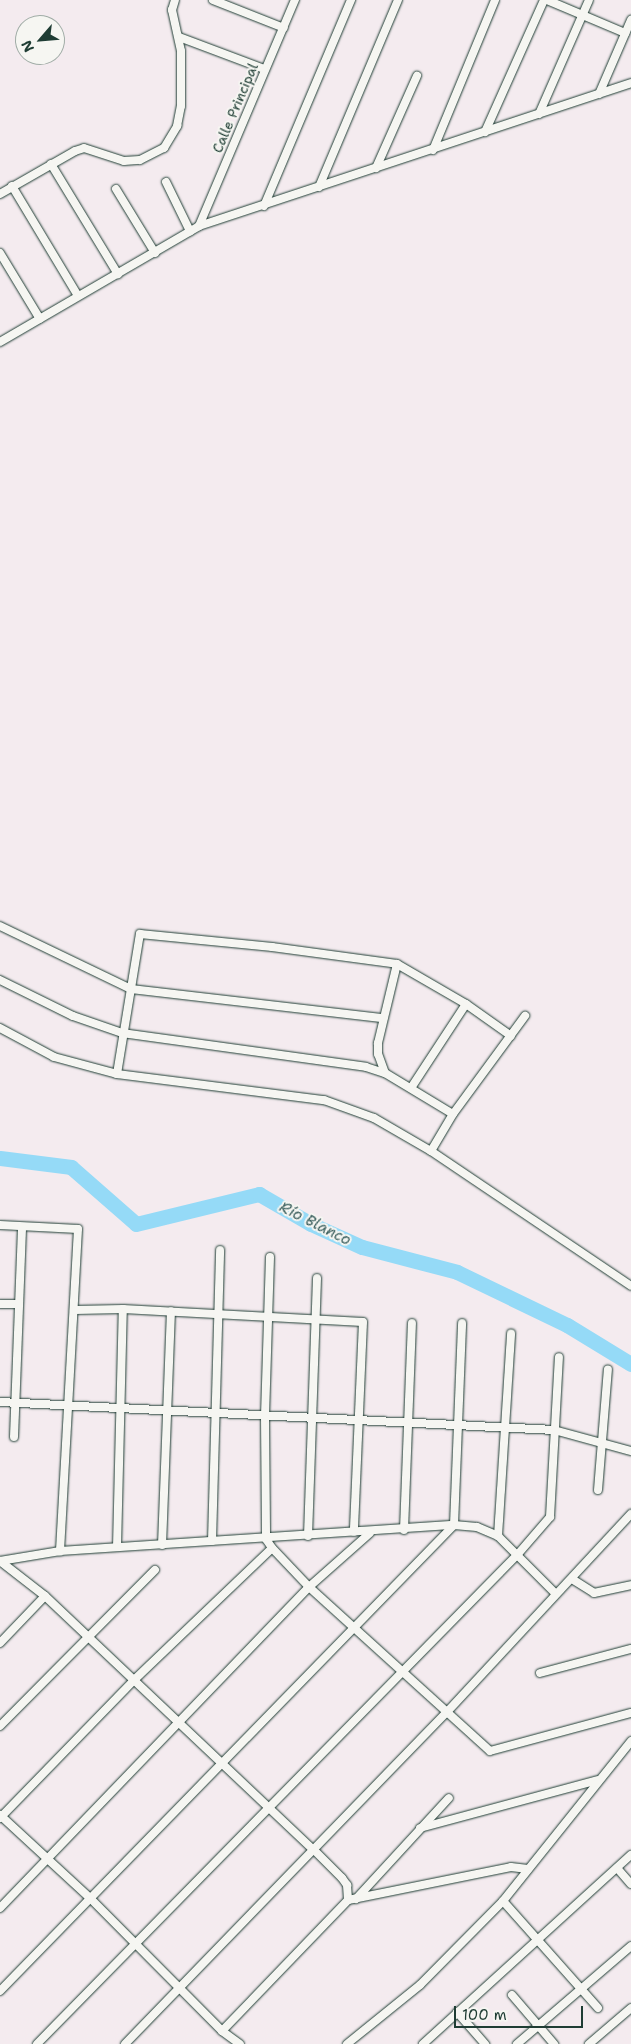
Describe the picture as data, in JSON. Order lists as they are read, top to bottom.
{
  "streets": {
    "street": ["Calle Principal"]
  },
  "water": ["Río Blanco"],
  "scale_bar": "100 m",
  "north": "bottom left"
}
